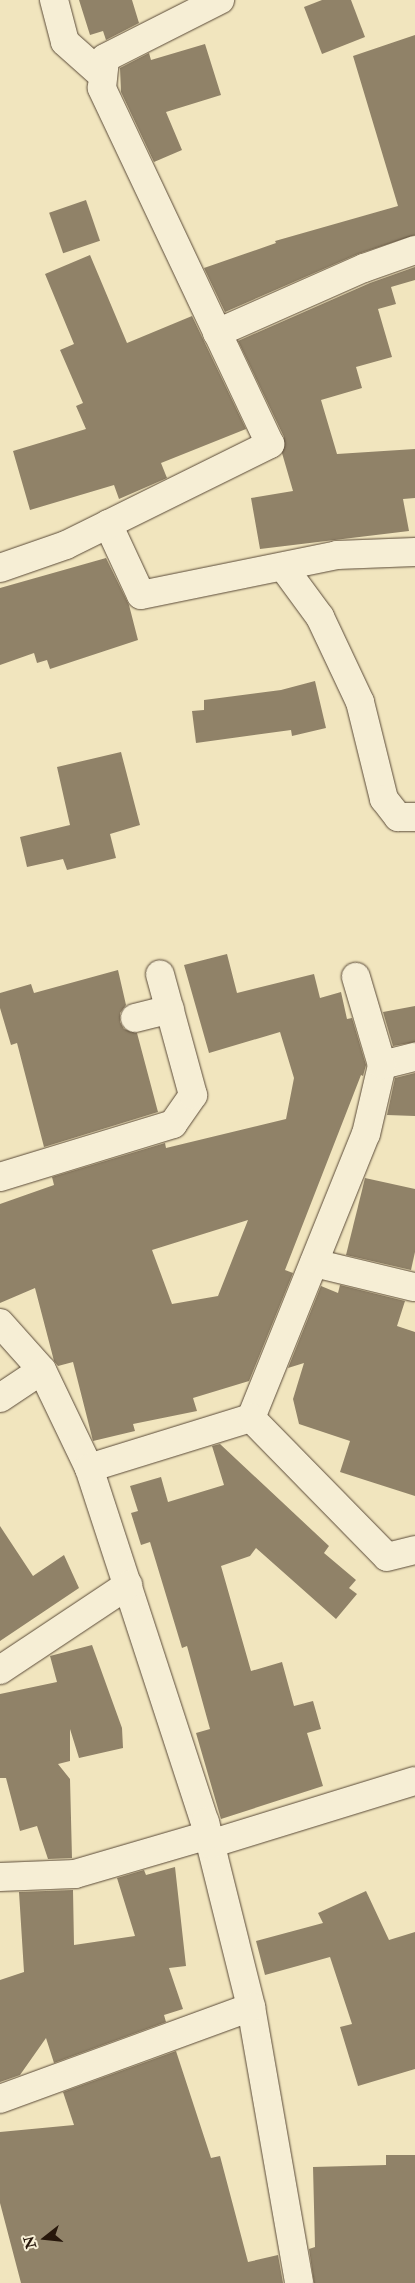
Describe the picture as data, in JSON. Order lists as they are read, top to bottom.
{
  "north": "left"
}
